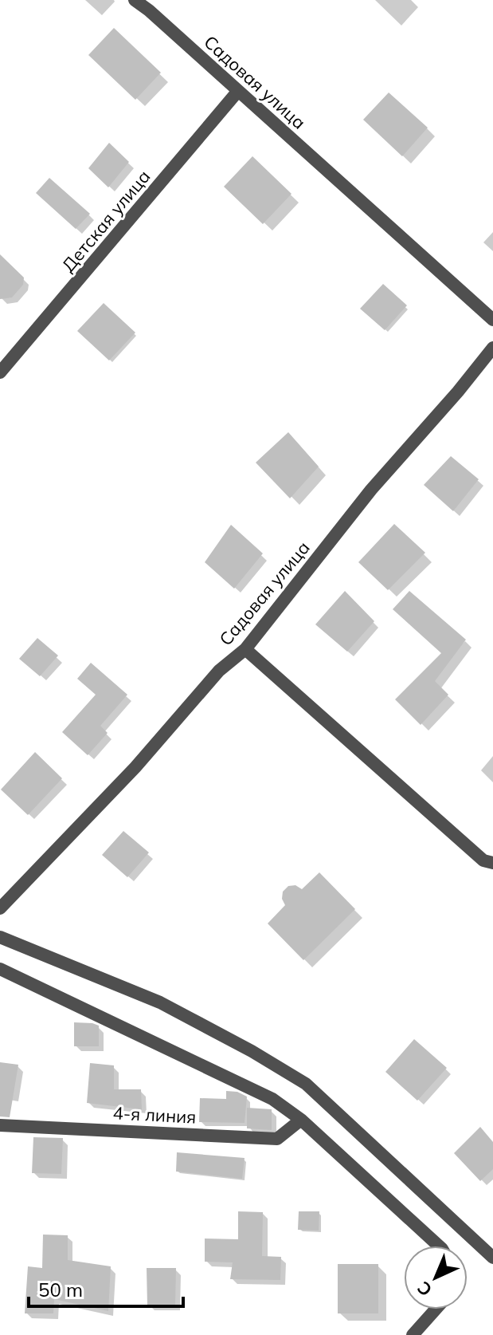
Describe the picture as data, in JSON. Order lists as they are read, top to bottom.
{
  "streets": {
    "street": ["Садовая улица", "Детская улица", "4-я линия"]
  },
  "crossings": [
    ["Садовая улица", "Детская улица"]
  ],
  "scale_bar": "50 m",
  "north": "bottom left"
}
